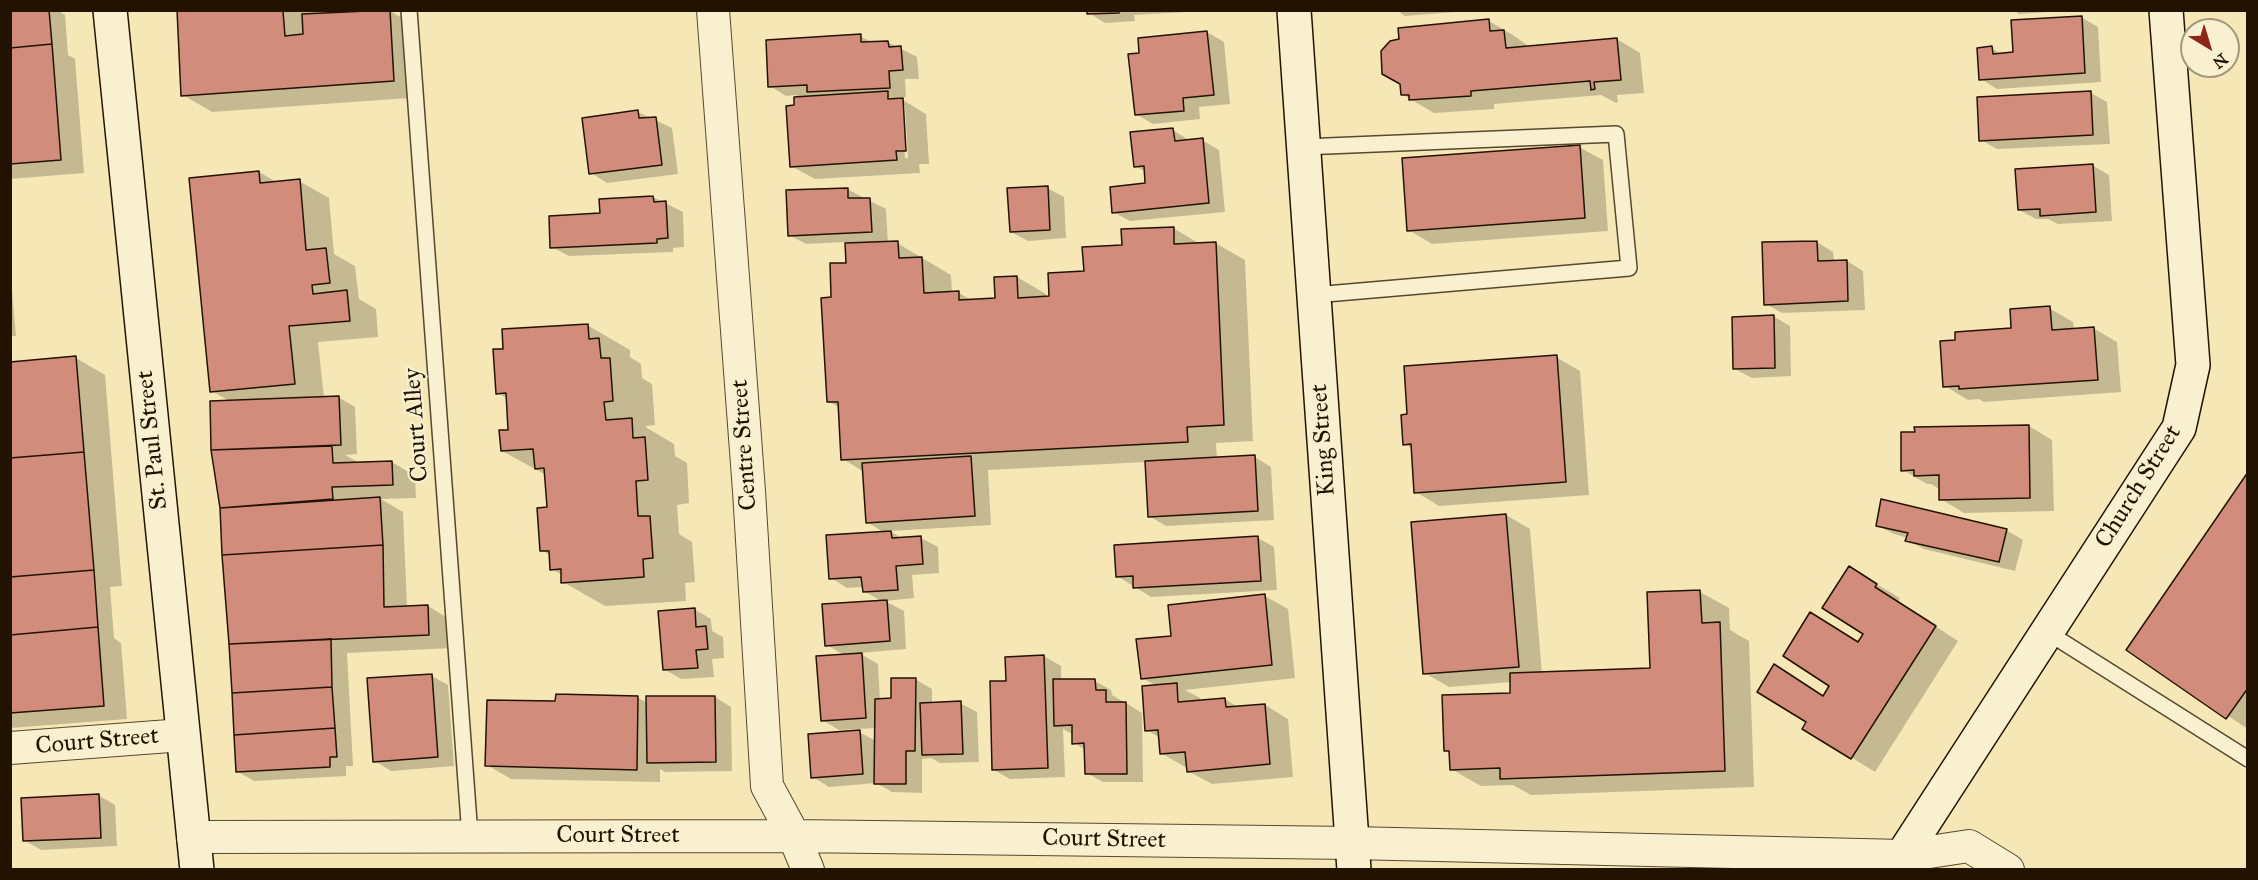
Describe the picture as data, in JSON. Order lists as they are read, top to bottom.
{
  "streets": {
    "street": [
      "St. Paul Street",
      "King Street",
      "Centre Street",
      "Church Street",
      "Court Street"
    ],
    "lane": ["Court Alley"]
  },
  "crossings": [
    ["Court Alley", "Court Street"],
    ["St. Paul Street", "Court Street"],
    ["King Street", "Court Street"],
    ["Centre Street", "Court Street"],
    ["Church Street", "Court Street"]
  ],
  "north": "bottom right"
}
